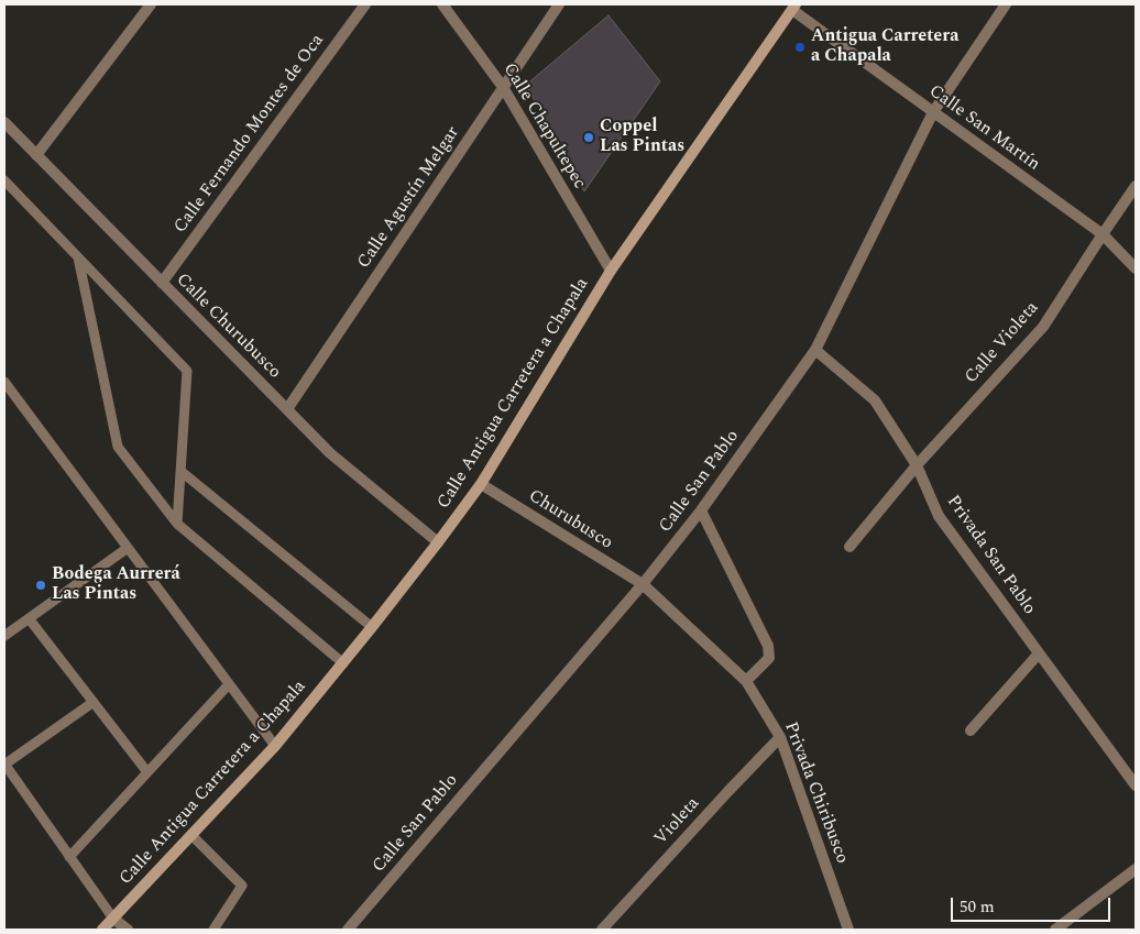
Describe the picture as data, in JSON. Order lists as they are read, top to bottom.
{
  "streets": {
    "main road": ["Calle Antigua Carretera a Chapala"],
    "street": [
      "Calle Chapultepec",
      "Calle San Martín",
      "Calle Fernando Montes de Oca",
      "Calle Agustín Melgar",
      "Calle Churubusco",
      "Calle Violeta",
      "Calle San Pablo",
      "Churubusco",
      "Privada San Pablo",
      "Privada Chiribusco",
      "Violeta"
    ]
  },
  "crossings": [
    ["Calle Chapultepec", "Calle Agustín Melgar"],
    ["Calle Chapultepec", "Calle Antigua Carretera a Chapala"],
    ["Calle San Martín", "Calle Violeta"],
    ["Calle San Martín", "Calle Antigua Carretera a Chapala"],
    ["Calle San Martín", "Calle San Pablo"],
    ["Calle Fernando Montes de Oca", "Calle Churubusco"],
    ["Calle Agustín Melgar", "Calle Churubusco"],
    ["Calle Churubusco", "Calle Antigua Carretera a Chapala"],
    ["Calle Violeta", "Privada San Pablo"],
    ["Calle Antigua Carretera a Chapala", "Churubusco"],
    ["Calle San Pablo", "Churubusco"],
    ["Calle San Pablo", "Privada San Pablo"],
    ["Calle San Pablo", "Privada Chiribusco"],
    ["Churubusco", "Privada Chiribusco"],
    ["Privada Chiribusco", "Violeta"]
  ],
  "places": ["Antigua Carretera a Chapala", "Coppel Las Pintas", "Bodega Aurrerá Las Pintas"],
  "scale_bar": "50 m"
}
